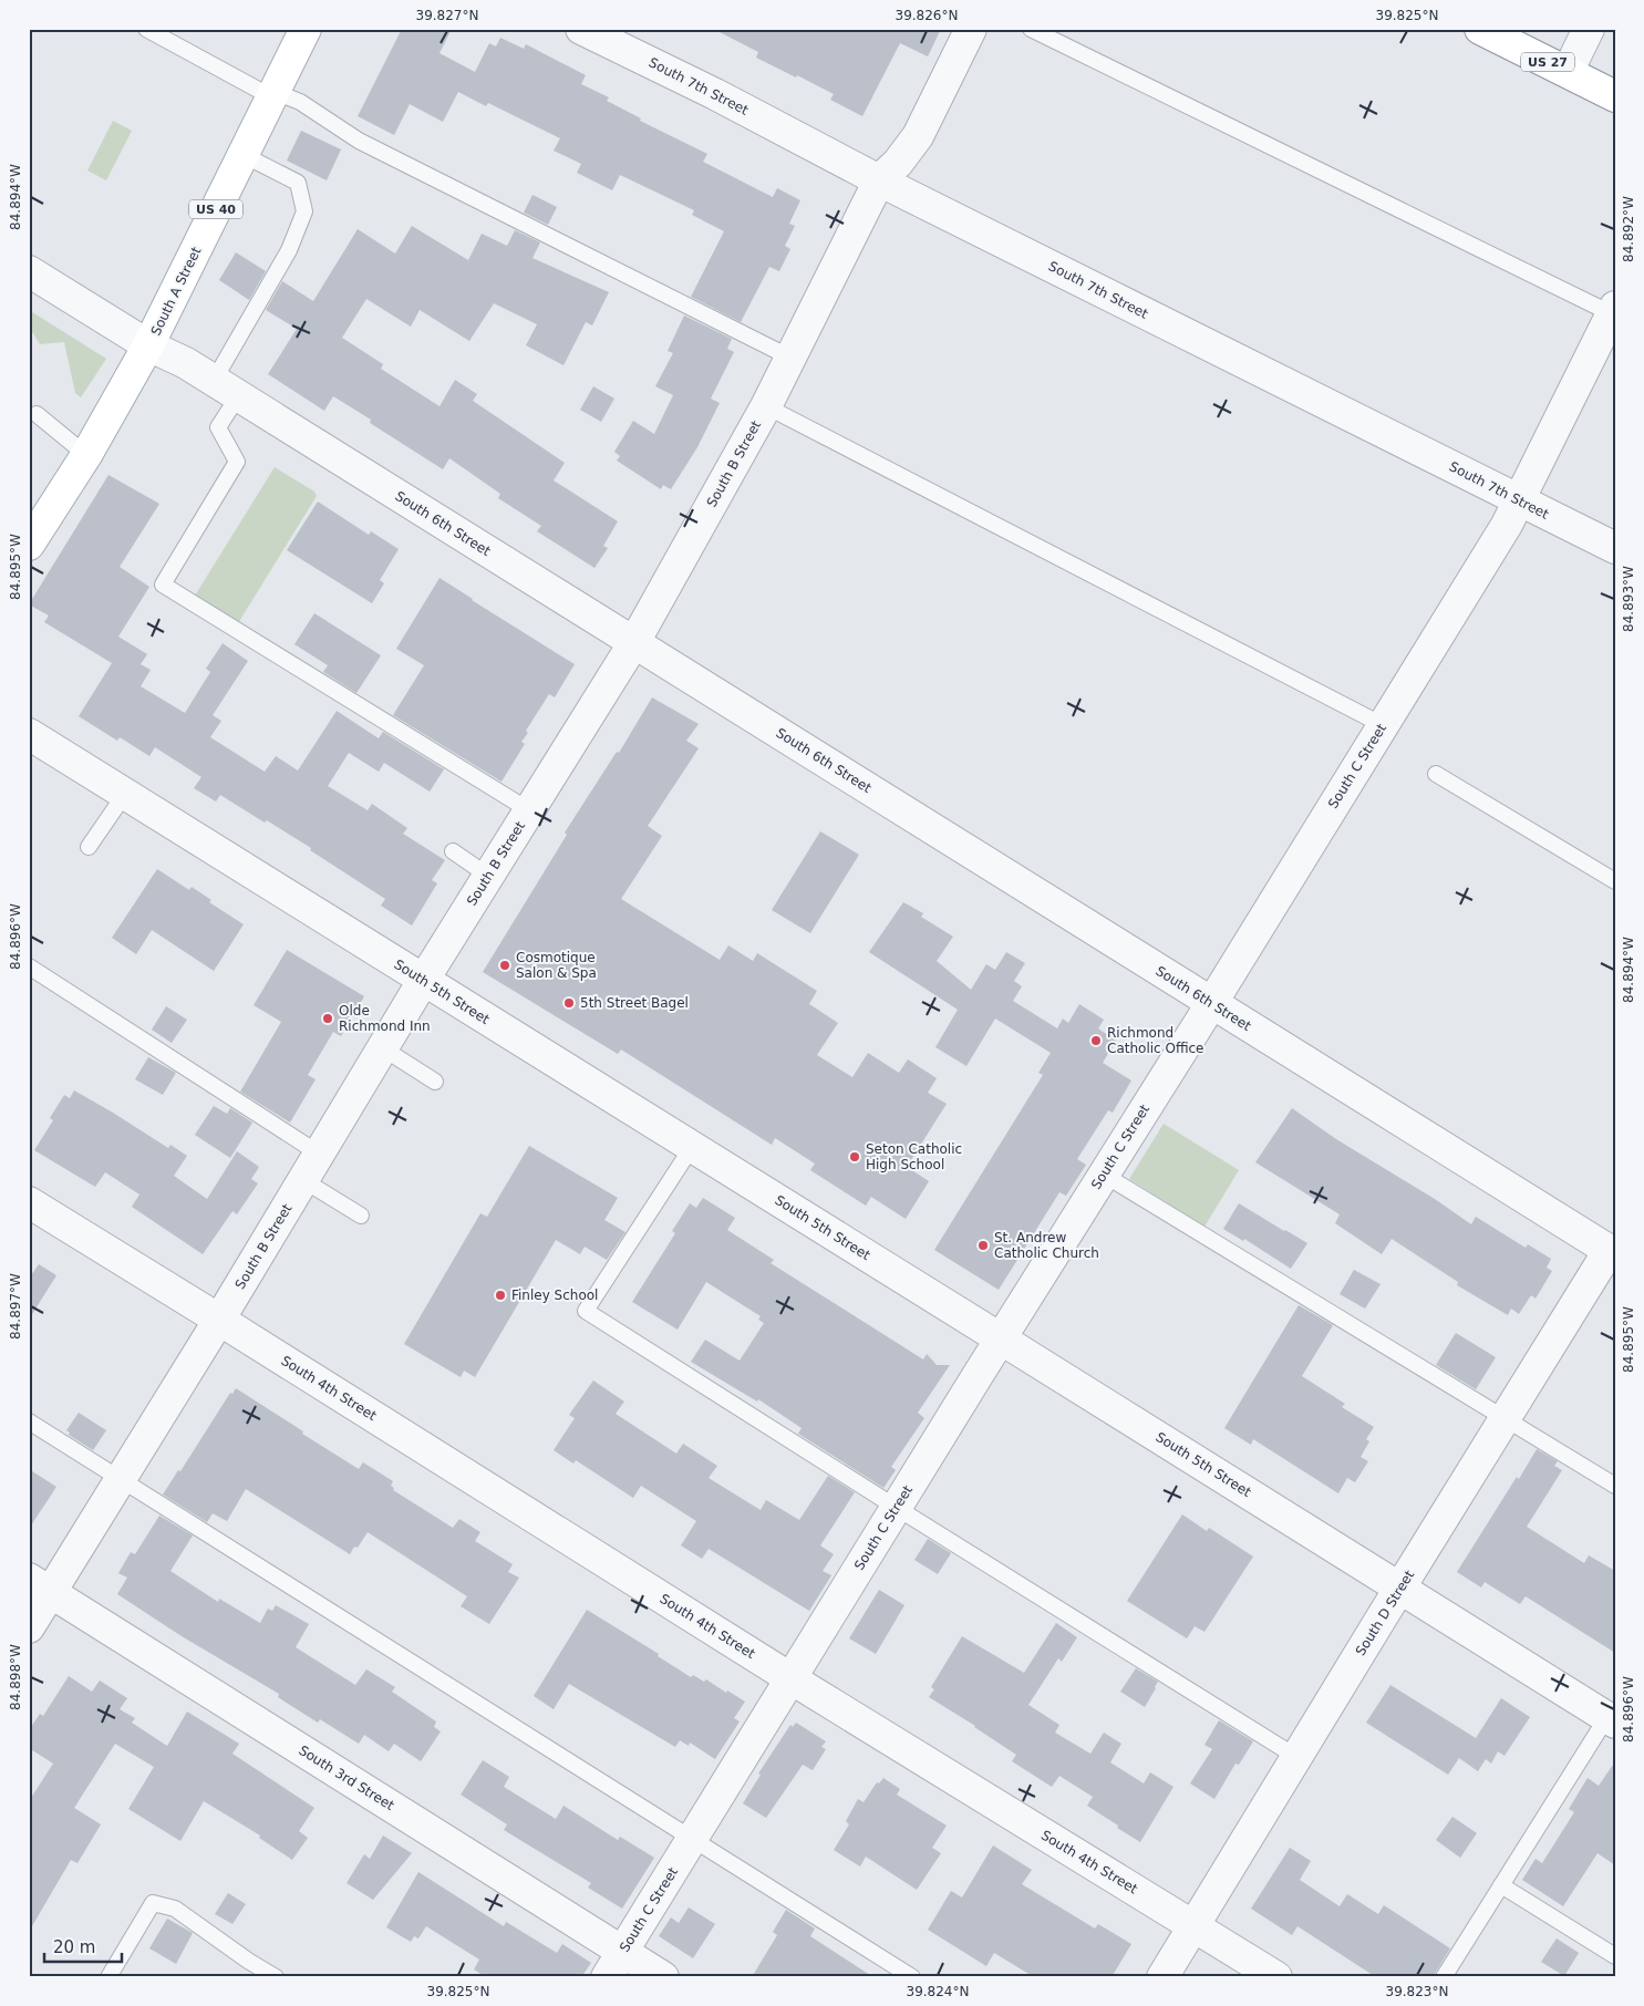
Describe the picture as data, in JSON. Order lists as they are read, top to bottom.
{
  "streets": {
    "main road": ["US 27", "US 40", "South A Street"],
    "street": [
      "South 7th Street",
      "South B Street",
      "South 6th Street",
      "South C Street",
      "South 5th Street",
      "South 4th Street",
      "South D Street",
      "South 3rd Street"
    ]
  },
  "crossings": [
    ["South 7th Street", "South B Street"],
    ["South 7th Street", "South C Street"],
    ["South A Street", "South 6th Street"],
    ["South B Street", "South 6th Street"],
    ["South B Street", "South 5th Street"],
    ["South B Street", "South 4th Street"],
    ["South B Street", "South 3rd Street"],
    ["South 6th Street", "South C Street"],
    ["South 6th Street", "South D Street"],
    ["South C Street", "South 5th Street"],
    ["South C Street", "South 4th Street"],
    ["South C Street", "South 3rd Street"],
    ["South 5th Street", "South D Street"],
    ["South 4th Street", "South D Street"]
  ],
  "places": [
    "Cosmotique Salon & Spa",
    "5th Street Bagel",
    "Olde Richmond Inn",
    "Richmond Catholic Office",
    "Seton Catholic High School",
    "St. Andrew Catholic Church",
    "Finley School"
  ],
  "scale_bar": "20 m",
  "coordinates": [
    "39.827°N",
    "39.826°N",
    "39.825°N",
    "84.894°W",
    "84.892°W",
    "84.895°W",
    "84.893°W",
    "84.896°W",
    "84.897°W",
    "84.898°W",
    "39.824°N",
    "39.823°N"
  ]
}
